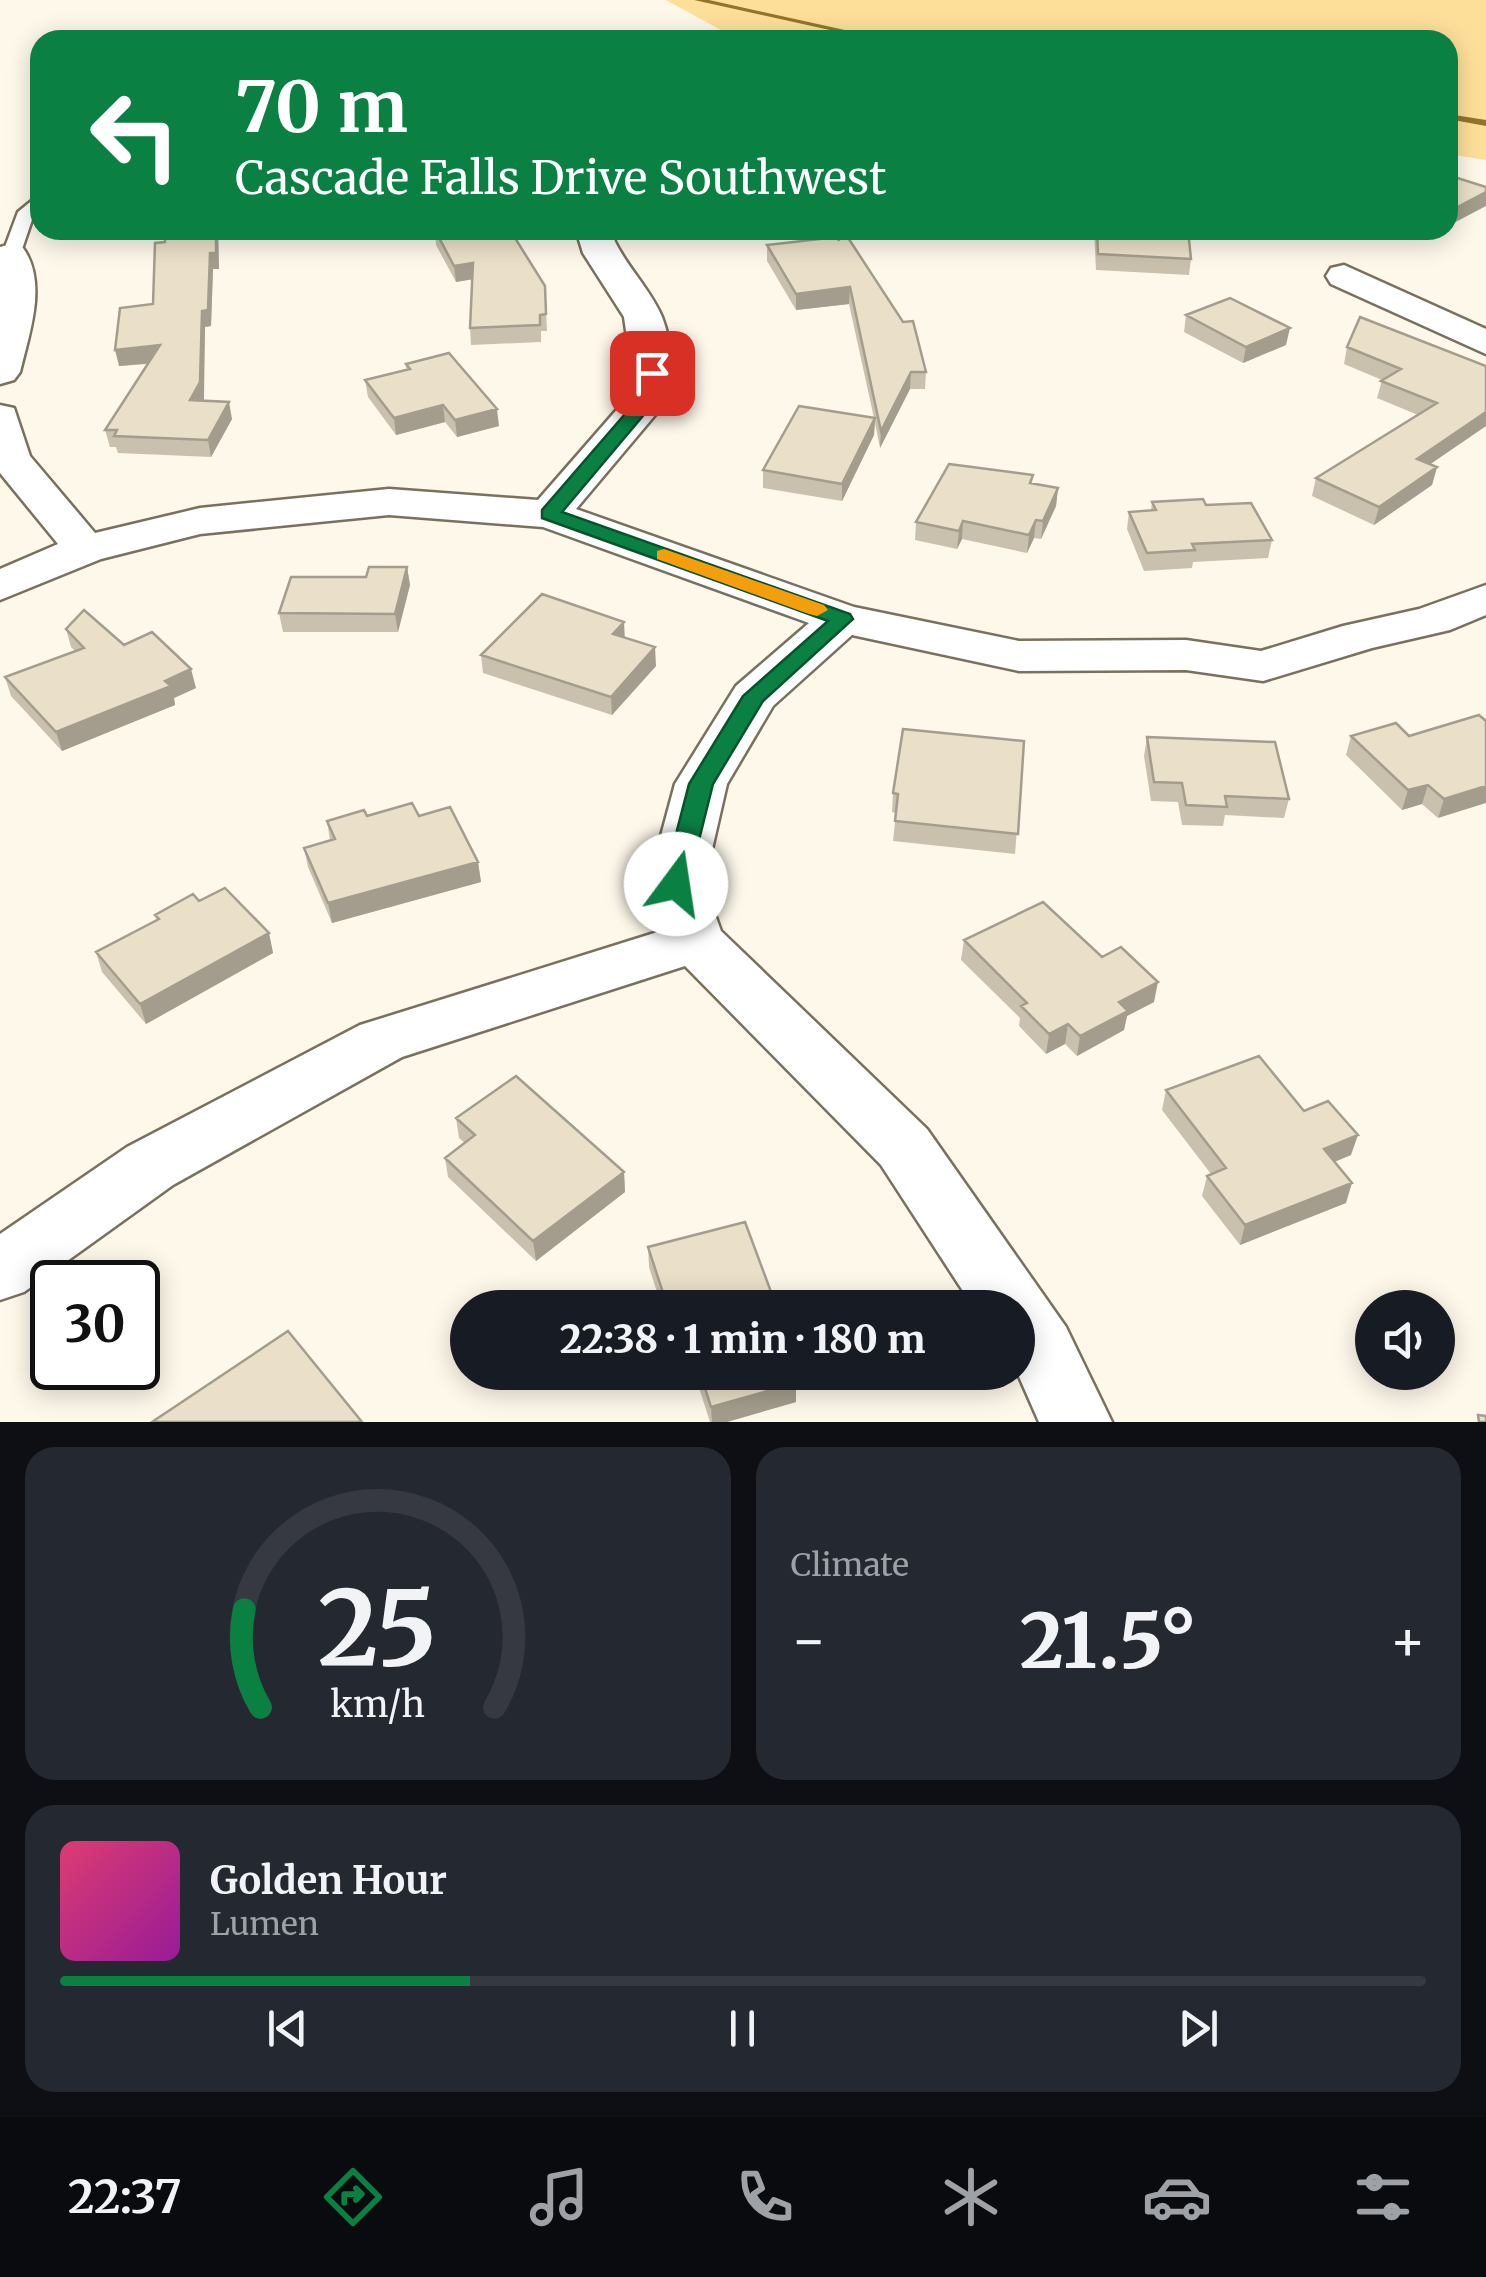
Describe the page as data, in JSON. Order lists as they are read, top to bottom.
{
  "page": {
    "turn": ["70 m", "Cascade Falls Drive Southwest"],
    "limit": "30",
    "trip": "22:38 · 1 min · 180 m",
    "tile": "Climate",
    "heat": ["−", "21.5°", "+"],
    "song": ["Golden Hour", "Lumen"],
    "tabs": "22:37",
    "gauge": ["25", "km/h"]
  }
}
